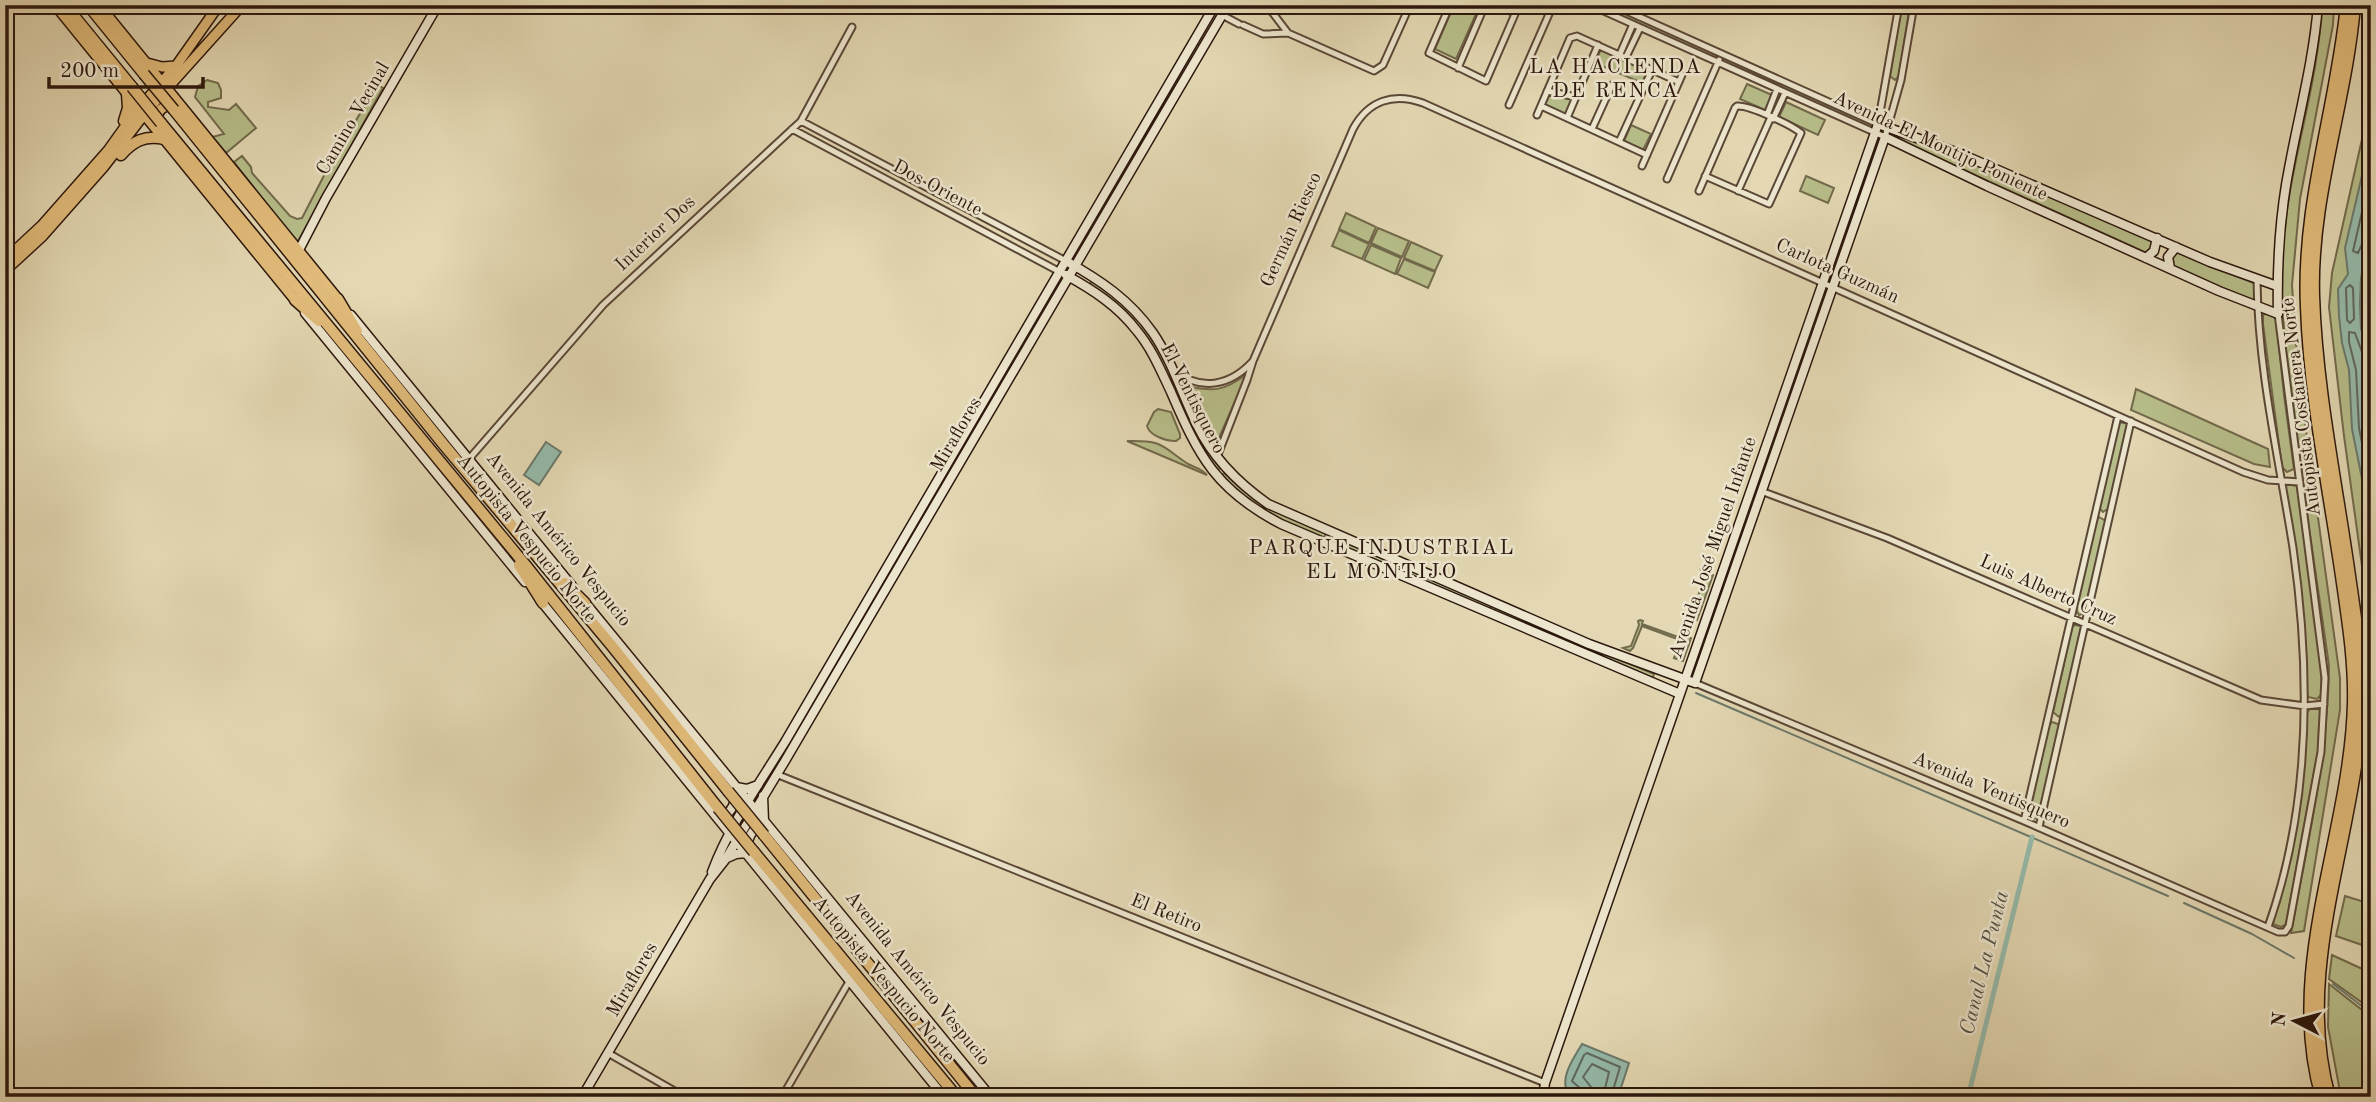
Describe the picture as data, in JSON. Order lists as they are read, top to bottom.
{
  "streets": {
    "highway": ["Autopista Costanera Norte", "Autopista Vespucio Norte"],
    "main road": ["Avenida Américo Vespucio"],
    "street": [
      "Camino Vecinal",
      "Avenida El Montijo Poniente",
      "Dos Oriente",
      "Germán Riesco",
      "Interior Dos",
      "Carlota Guzmán",
      "El Ventisquero",
      "Miraflores",
      "Avenida José Miguel Infante",
      "Luis Alberto Cruz",
      "Avenida Ventisquero",
      "El Retiro"
    ]
  },
  "crossings": [
    ["Camino Vecinal", "Avenida Américo Vespucio"],
    ["Avenida El Montijo Poniente", "Avenida José Miguel Infante"],
    ["Dos Oriente", "Interior Dos"],
    ["Dos Oriente", "El Ventisquero"],
    ["Dos Oriente", "Miraflores"],
    ["Germán Riesco", "Carlota Guzmán"],
    ["Germán Riesco", "El Ventisquero"],
    ["Interior Dos", "Avenida Américo Vespucio"],
    ["Carlota Guzmán", "Avenida José Miguel Infante"],
    ["El Ventisquero", "Miraflores"],
    ["El Ventisquero", "Avenida José Miguel Infante"],
    ["El Ventisquero", "Avenida Ventisquero"],
    ["Miraflores", "Avenida Américo Vespucio"],
    ["Miraflores", "El Retiro"],
    ["Autopista Vespucio Norte", "Avenida Américo Vespucio"],
    ["Avenida José Miguel Infante", "Luis Alberto Cruz"],
    ["Avenida José Miguel Infante", "Avenida Ventisquero"],
    ["Avenida José Miguel Infante", "El Retiro"],
    ["Luis Alberto Cruz", "Avenida Ventisquero"]
  ],
  "districts": ["LA HACIENDA DE RENCA", "PARQUE INDUSTRIAL EL MONTIJO"],
  "water": ["Canal La Punta"],
  "scale_bar": "200 m",
  "north": "left"
}
